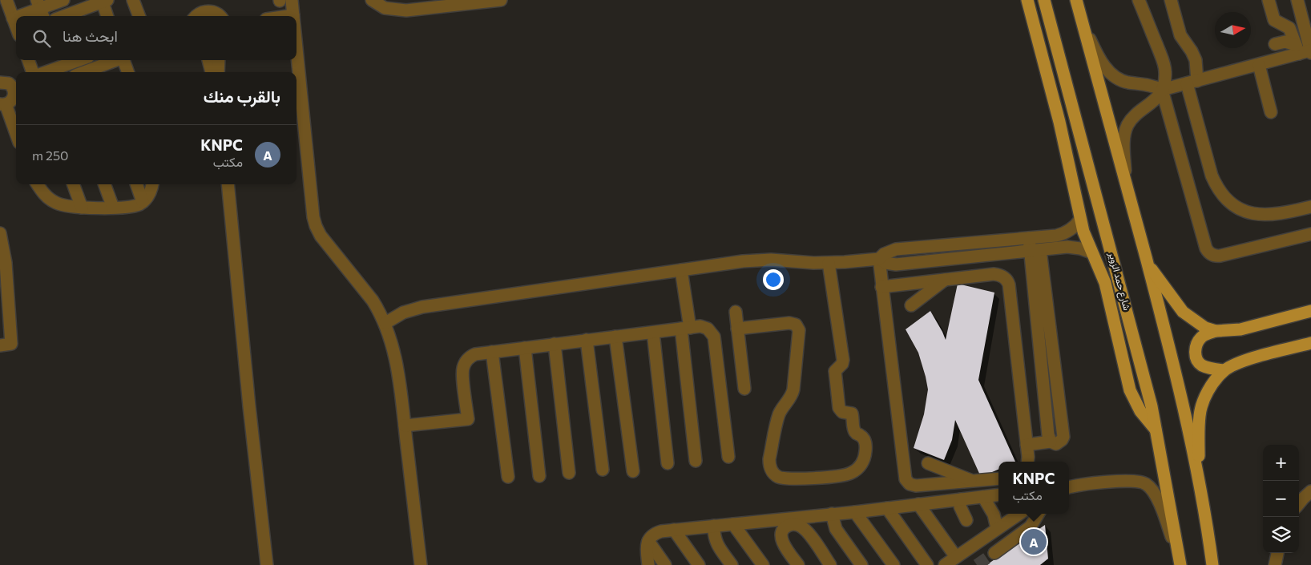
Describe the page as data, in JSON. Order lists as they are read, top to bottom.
{
  "streets": {
    "main road": ["شارع حمد الزوير"]
  },
  "north": "right",
  "page": {
    "search": "ابحث هنا",
    "heading": "بالقرب منك",
    "list": [
      {
        "mark": "A",
        "name": "KNPC",
        "note": "مكتب",
        "value": "250 m"
      }
    ],
    "map_buttons": ["+", "−"],
    "popup": ["KNPC", "مكتب"],
    "pins": "A"
  }
}
